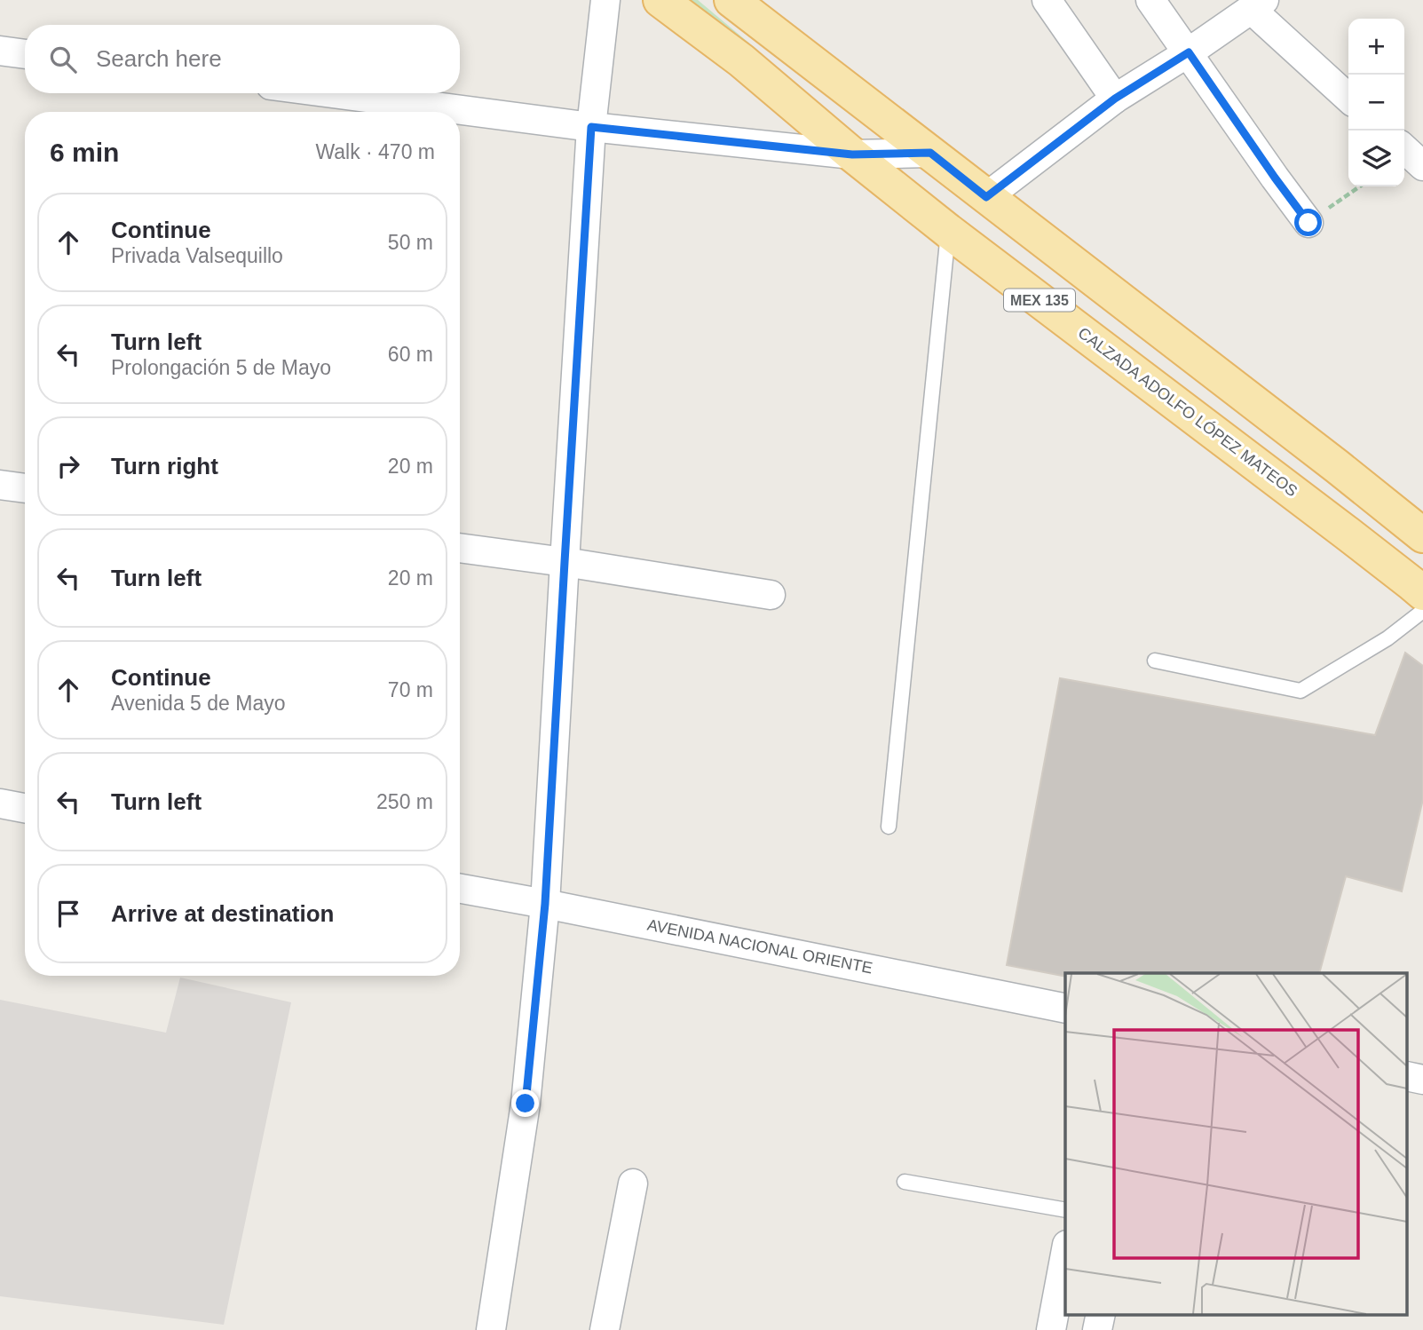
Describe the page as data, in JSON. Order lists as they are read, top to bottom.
{
  "streets": {
    "main road": ["MEX 135", "CALZADA ADOLFO LÓPEZ MATEOS"],
    "street": ["AVENIDA NACIONAL ORIENTE"]
  },
  "page": {
    "map_buttons": ["+", "−"],
    "search": "Search here",
    "heading": ["6 min", "Walk · 470 m"],
    "list": [
      ["Continue", "Privada Valsequillo", "50 m"],
      ["Turn left", "Prolongación 5 de Mayo", "60 m"],
      ["Turn right", "20 m"],
      ["Turn left", "20 m"],
      ["Continue", "Avenida 5 de Mayo", "70 m"],
      ["Turn left", "250 m"],
      "Arrive at destination"
    ]
  }
}
